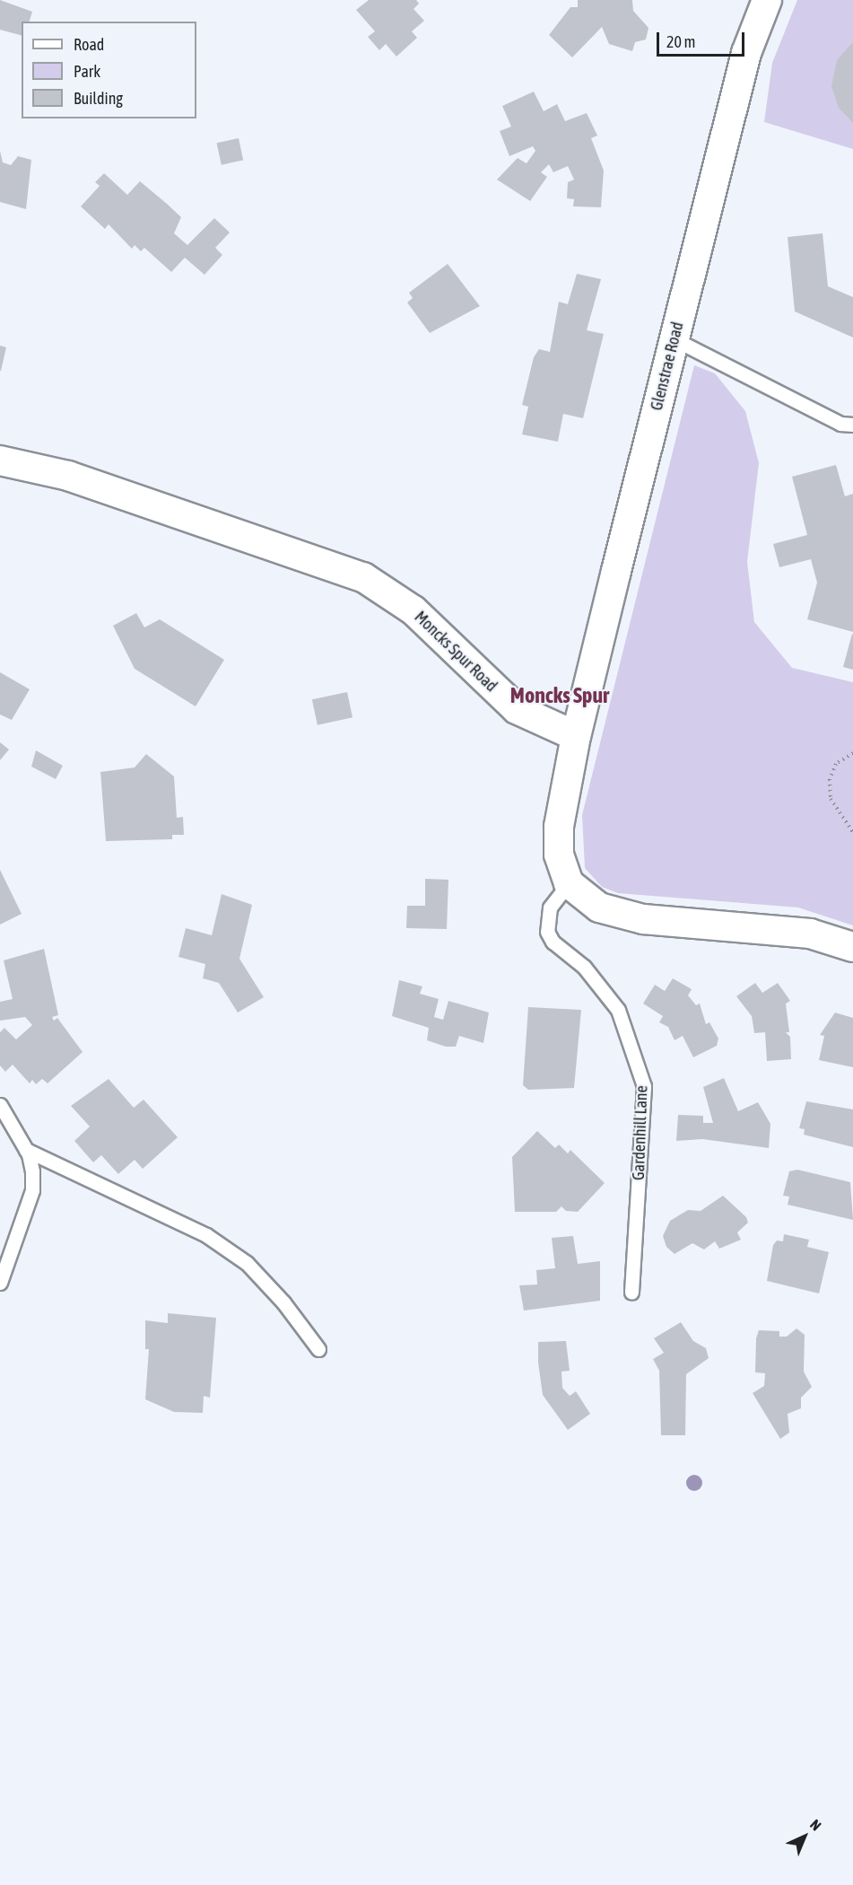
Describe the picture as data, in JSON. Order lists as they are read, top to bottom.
{
  "streets": {
    "street": ["Glenstrae Road", "Moncks Spur Road"],
    "lane": ["Gardenhill Lane"]
  },
  "crossings": [
    ["Glenstrae Road", "Moncks Spur Road"]
  ],
  "districts": ["Moncks Spur"],
  "legend": ["Road", "Park", "Building"],
  "scale_bar": "20 m",
  "north": "top right"
}
